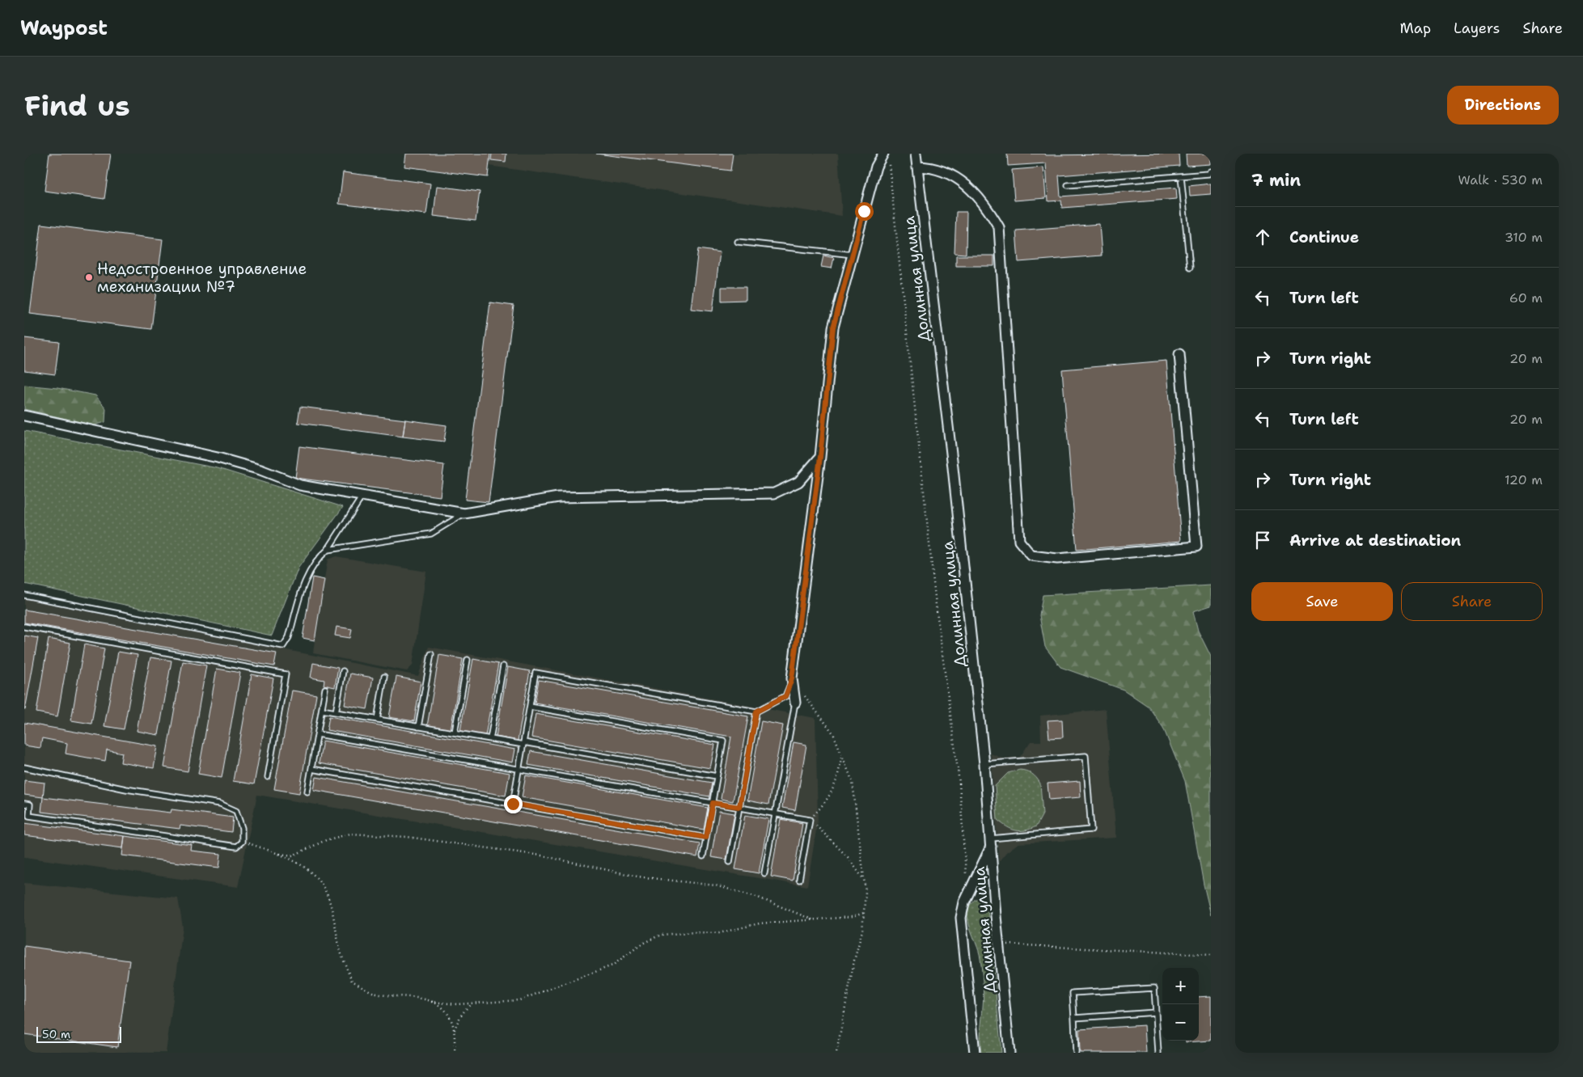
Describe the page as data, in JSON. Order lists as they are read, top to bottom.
{
  "streets": {
    "street": ["Долинная улица"]
  },
  "places": ["Недостроенное управление механизации №7"],
  "scale_bar": "50 m",
  "page": {
    "header": "Waypost",
    "nav": ["Map", "Layers", "Share"],
    "buttons": [
      "Directions",
      ["Save", "Share"]
    ],
    "title": "Find us",
    "heading": ["7 min", "Walk · 530 m"],
    "list": [
      ["Continue", "310 m"],
      ["Turn left", "60 m"],
      ["Turn right", "20 m"],
      ["Turn left", "20 m"],
      ["Turn right", "120 m"],
      "Arrive at destination"
    ],
    "map_buttons": ["+", "−"],
    "scale": "50 m"
  }
}
